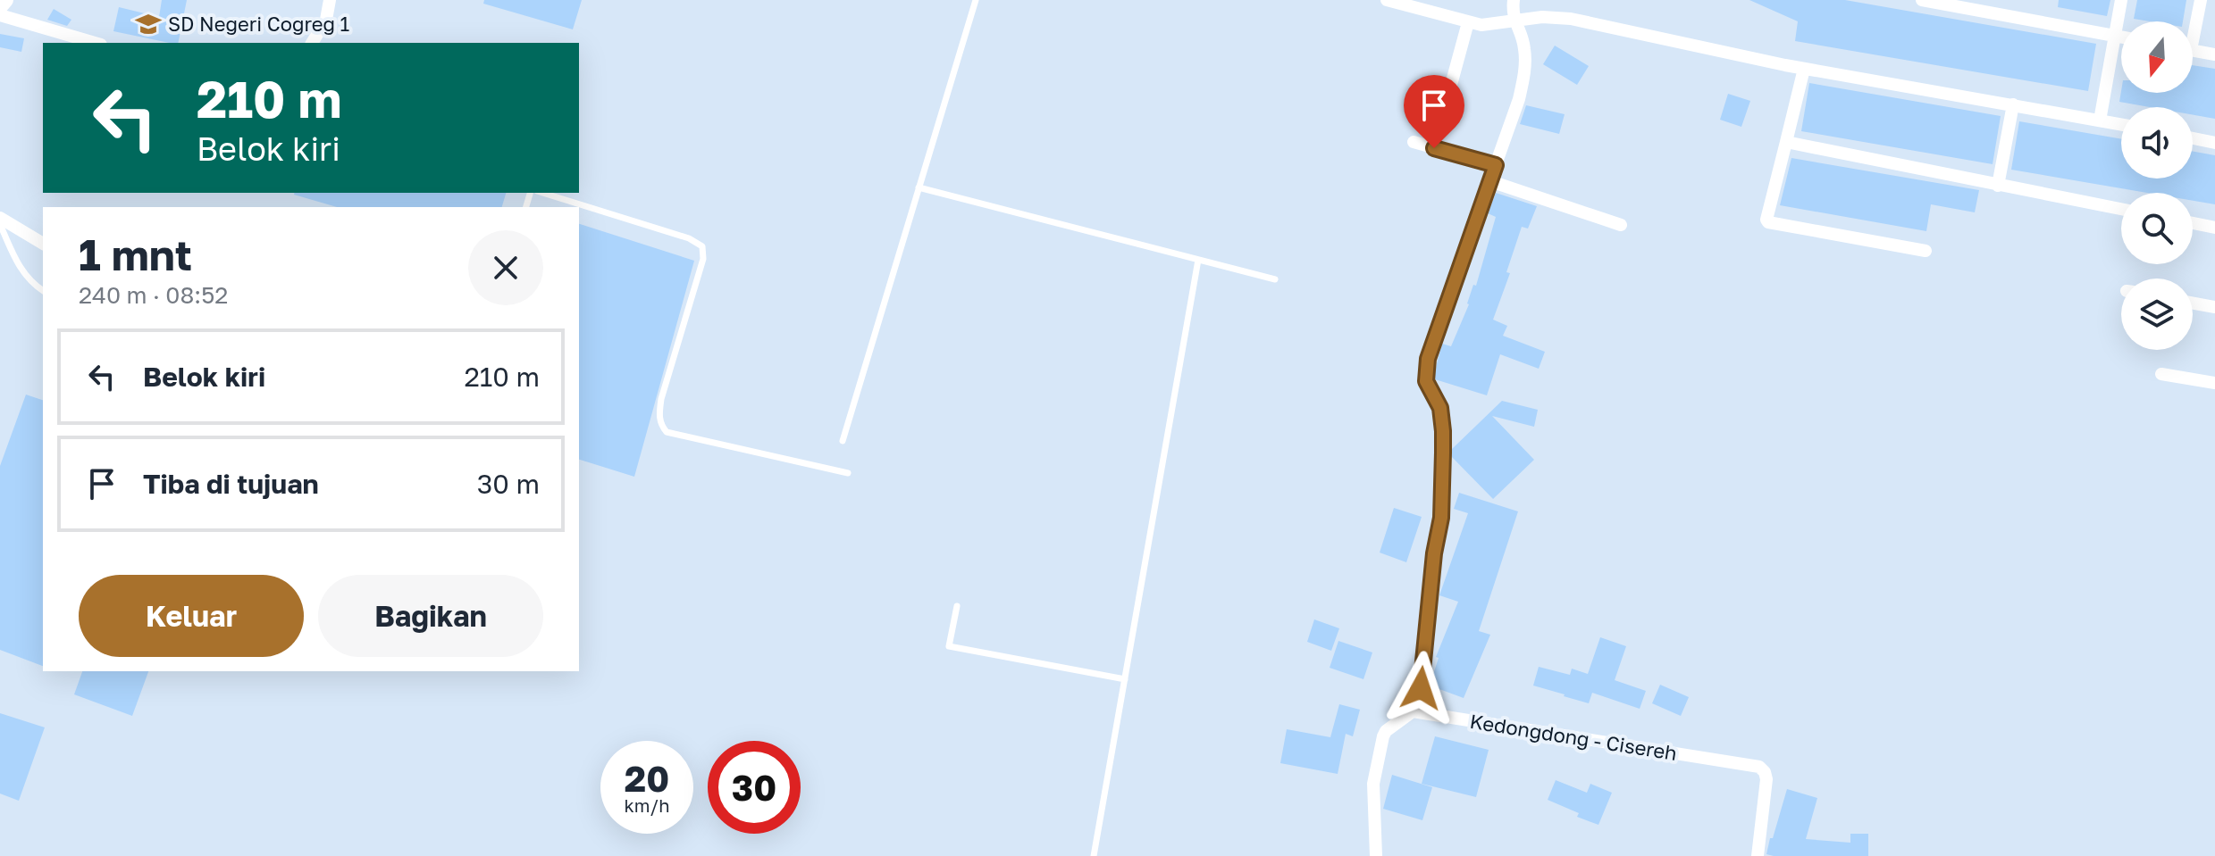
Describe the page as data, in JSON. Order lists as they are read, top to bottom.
{
  "streets": {
    "street": ["Kedongdong - Cisereh"]
  },
  "places": {
    "school or university": ["SD Negeri Cogreg 1"]
  },
  "north": "bottom",
  "page": {
    "turn": ["210 m", "Belok kiri"],
    "heading": ["1 mnt", "240 m · 08:52"],
    "list": [
      {
        "name": "Belok kiri",
        "value": "210 m"
      },
      {
        "name": "Tiba di tujuan",
        "value": "30 m"
      }
    ],
    "buttons": ["Keluar", "Bagikan"],
    "speed": "20 km/h",
    "limit": "30"
  }
}
